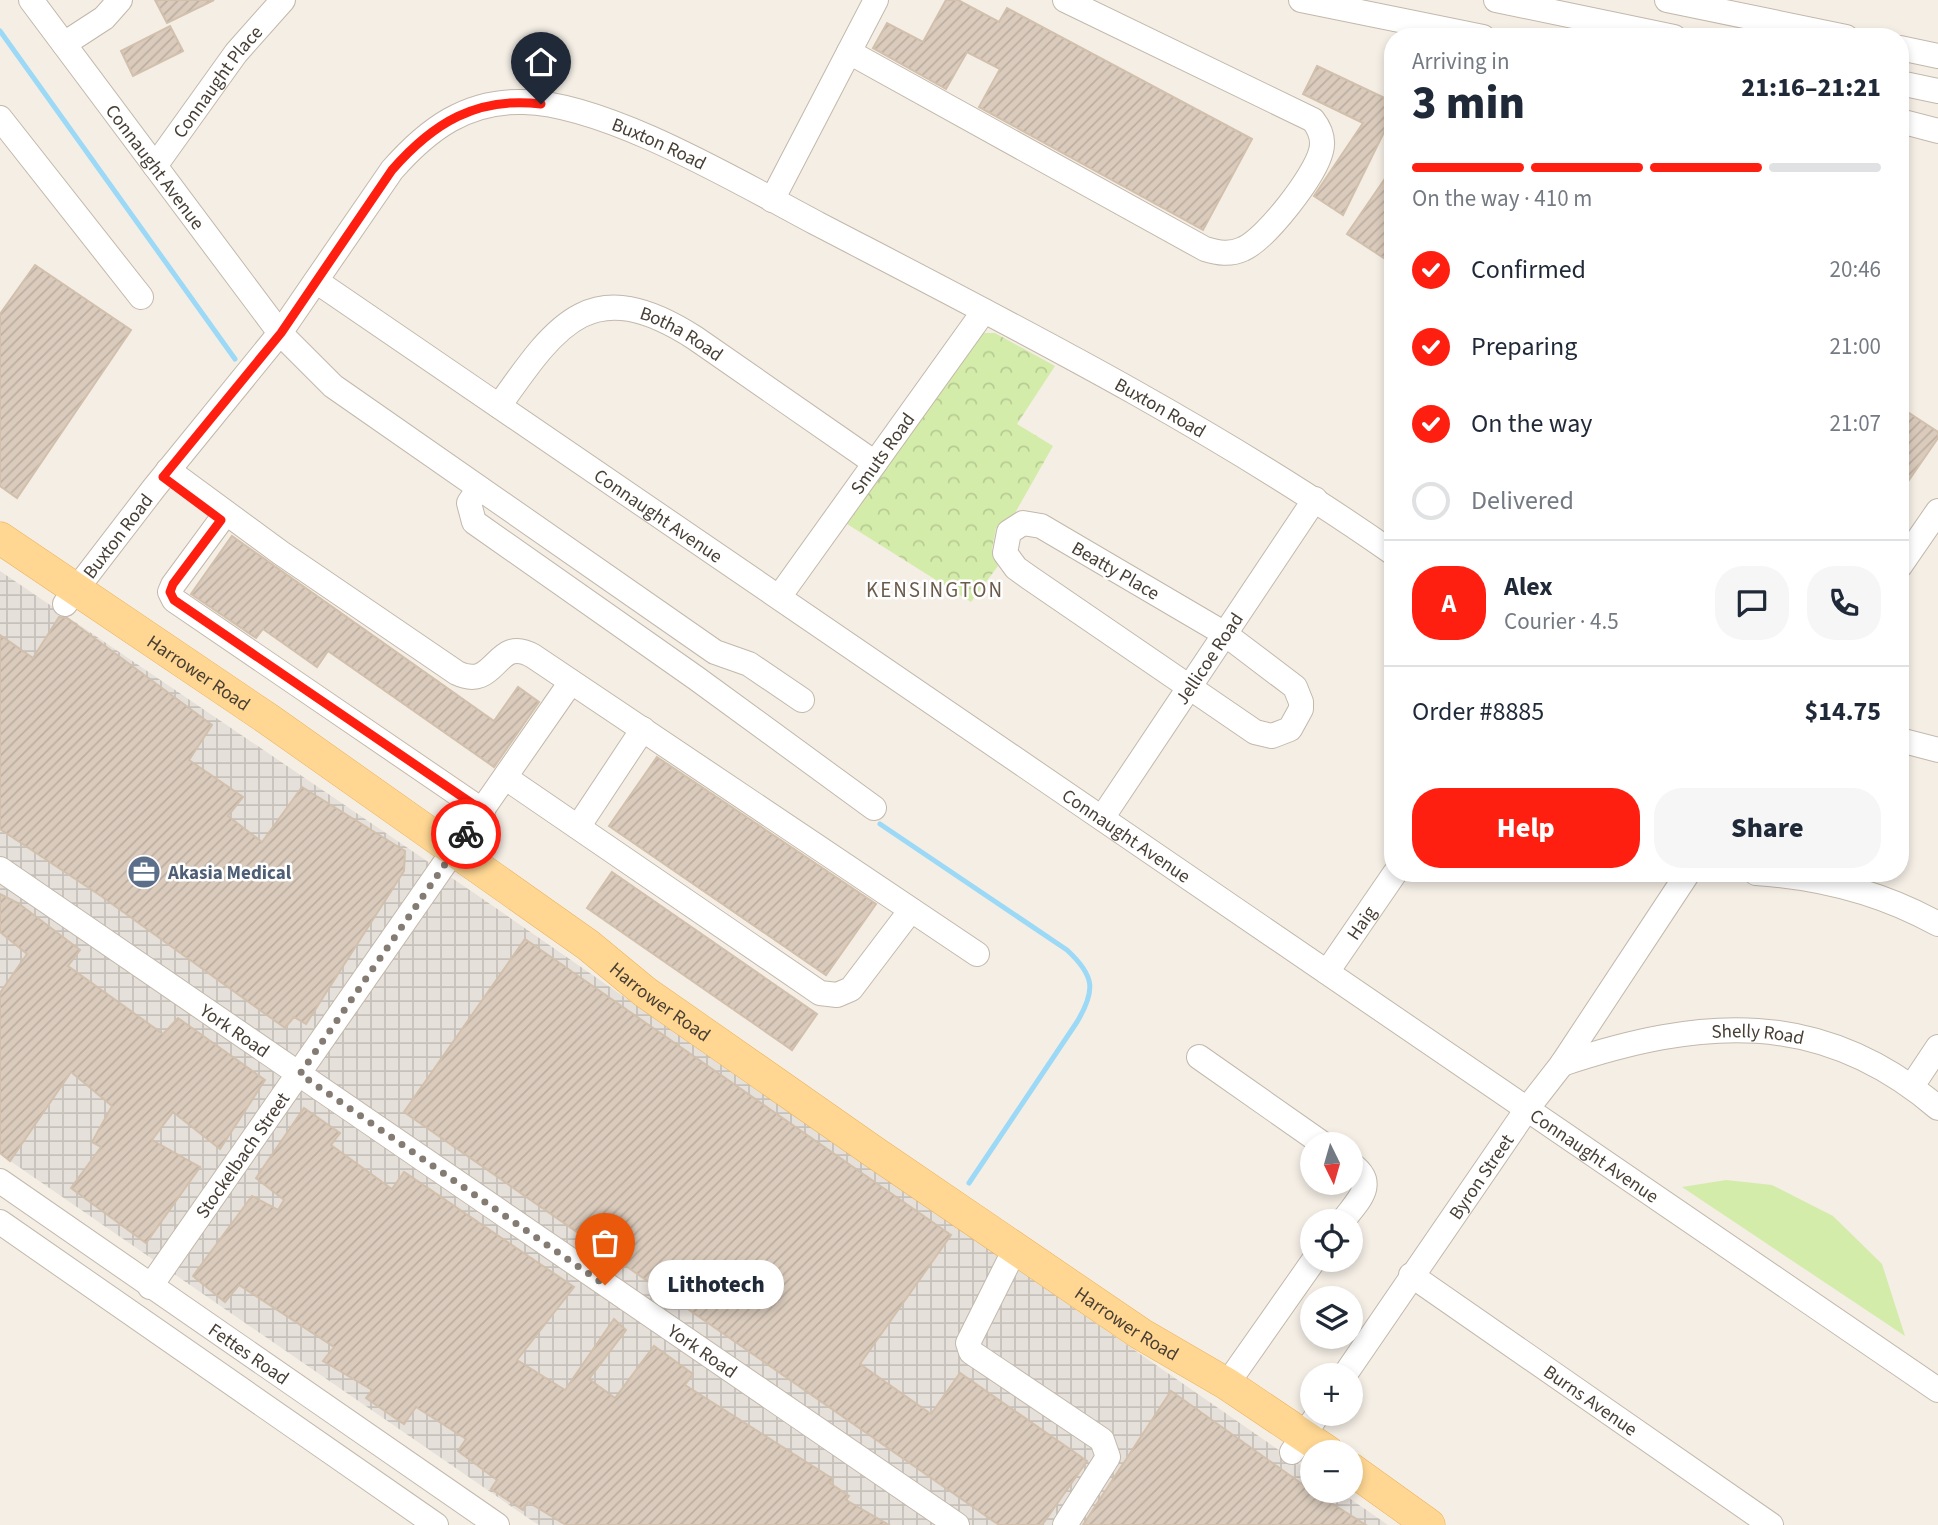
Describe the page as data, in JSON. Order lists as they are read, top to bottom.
{
  "streets": {
    "main road": ["Harrower Road"],
    "street": [
      "Connaught Place",
      "Buxton Road",
      "Connaught Avenue",
      "Botha Road",
      "Smuts Road",
      "Beatty Place",
      "Jellicoe Road",
      "Haig",
      "York Road",
      "Shelly Road",
      "Stockelbach Street",
      "Byron Street",
      "Fettes Road",
      "Burns Avenue"
    ]
  },
  "crossings": [
    ["Connaught Place", "Connaught Avenue"],
    ["Buxton Road", "Connaught Avenue"],
    ["Buxton Road", "Smuts Road"],
    ["Buxton Road", "Jellicoe Road"],
    ["Buxton Road", "Harrower Road"],
    ["Connaught Avenue", "Botha Road"],
    ["Connaught Avenue", "Smuts Road"],
    ["Connaught Avenue", "Jellicoe Road"],
    ["Connaught Avenue", "Haig"],
    ["Connaught Avenue", "Byron Street"],
    ["Botha Road", "Smuts Road"],
    ["Beatty Place", "Jellicoe Road"],
    ["Harrower Road", "Stockelbach Street"],
    ["York Road", "Stockelbach Street"],
    ["Shelly Road", "Byron Street"],
    ["Stockelbach Street", "Fettes Road"],
    ["Byron Street", "Burns Avenue"]
  ],
  "districts": ["KENSINGTON"],
  "places": {
    "office": ["Akasia Medical"],
    "other": ["Lithotech"]
  },
  "north": "bottom",
  "page": {
    "heading": ["3 min", "Arriving in", "21:16–21:21"],
    "panel": [
      "Alex",
      "Courier · 4.5",
      "Order #8885",
      "$14.75"
    ],
    "bar": "On the way · 410 m",
    "list": [
      ["Confirmed", "20:46"],
      ["Preparing", "21:00"],
      ["On the way", "21:07"],
      "Delivered"
    ],
    "round": "A",
    "buttons": ["Help", "Share"],
    "map_buttons": ["+", "−"],
    "bubble": "Lithotech"
  }
}
